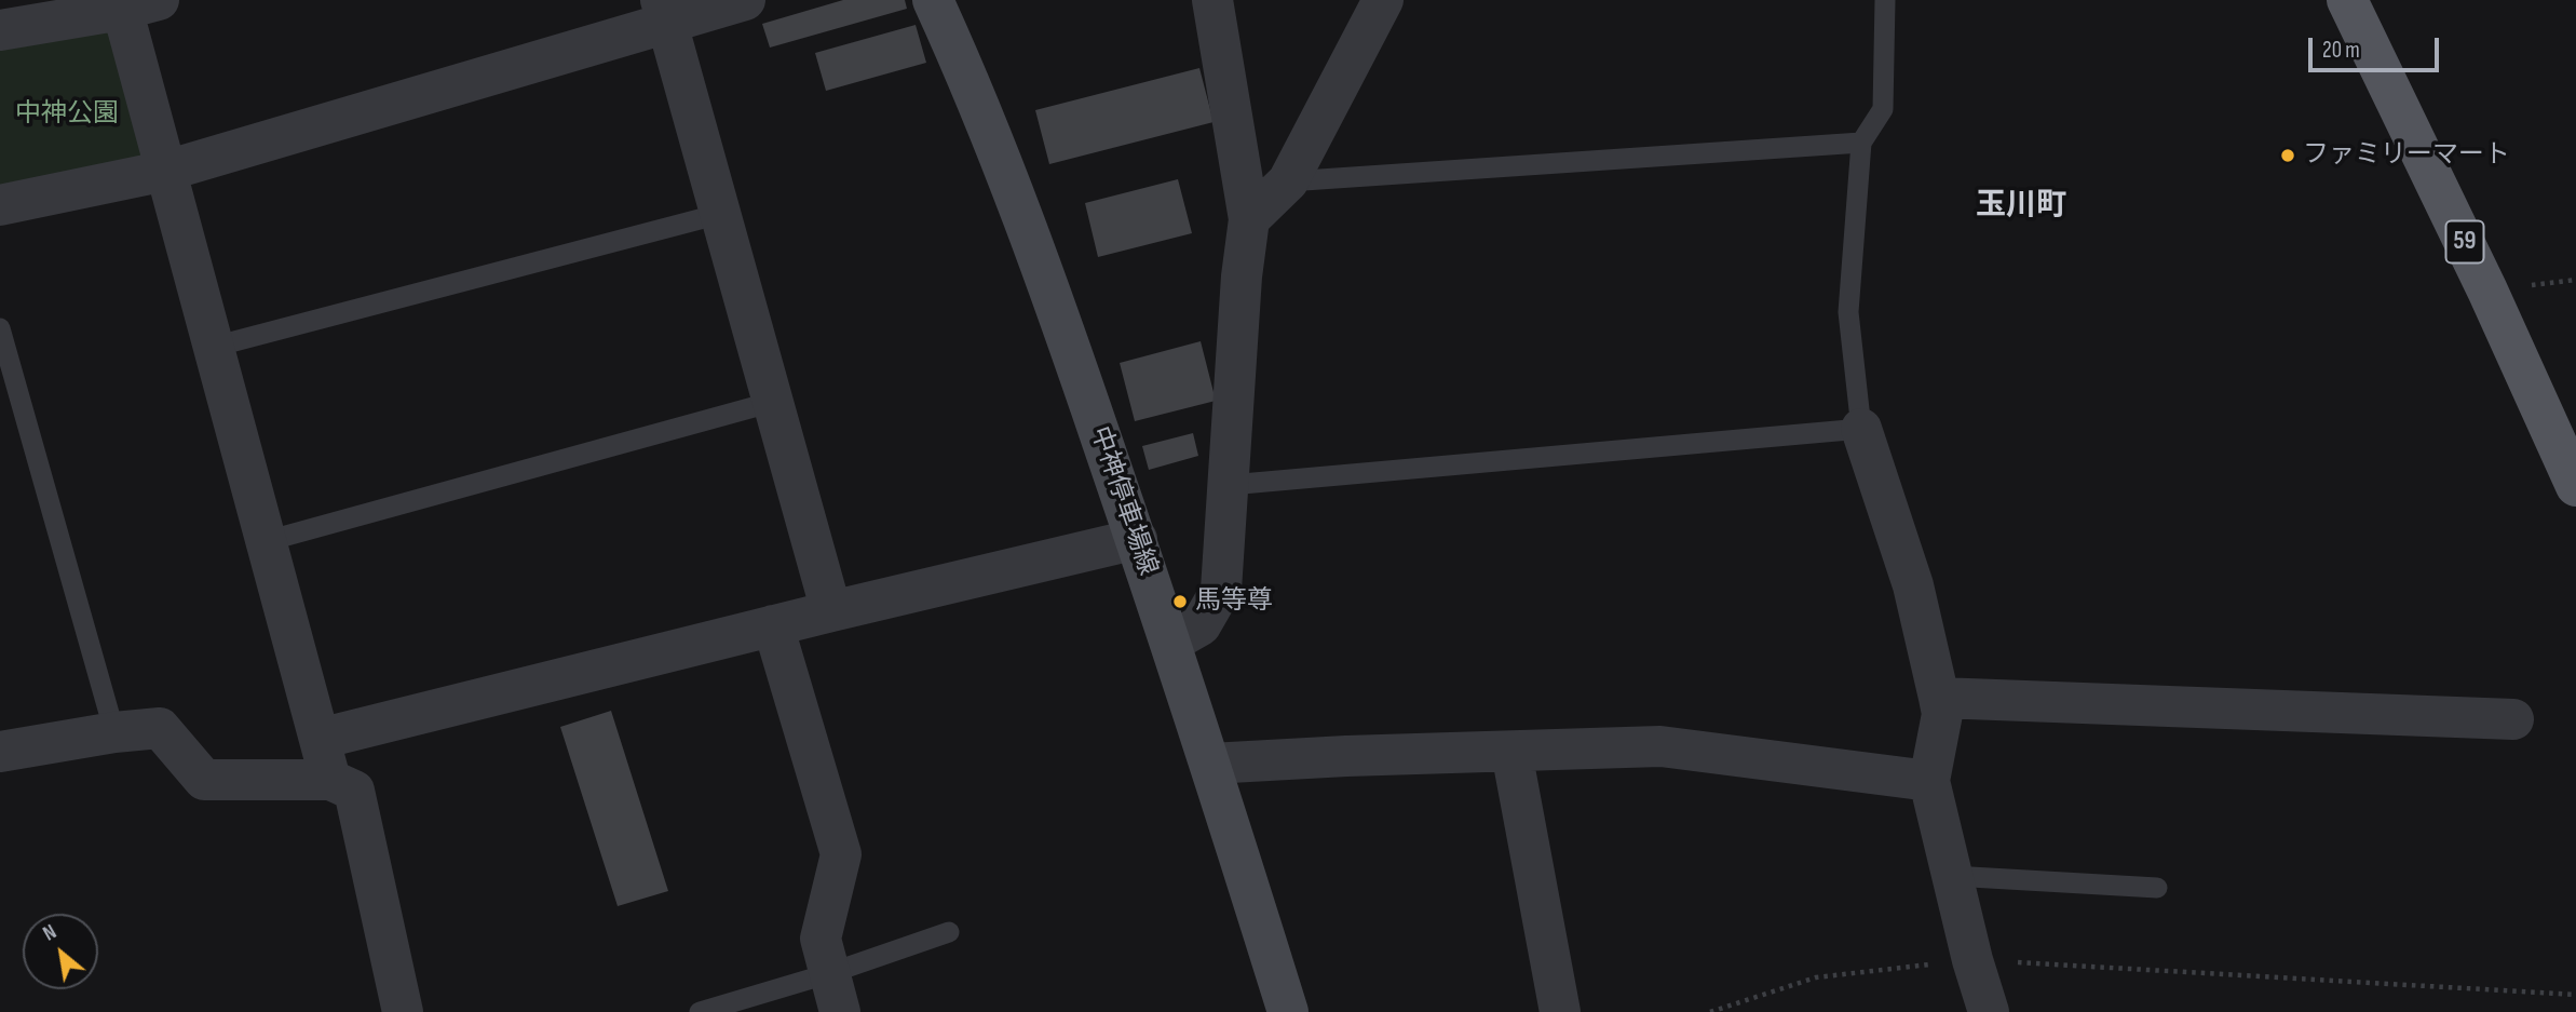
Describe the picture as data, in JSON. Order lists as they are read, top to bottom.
{
  "streets": {
    "main road": ["59", "中神停車場線"]
  },
  "districts": ["玉川町"],
  "parks": ["中神公園"],
  "places": ["ファミリーマート", "馬等尊"],
  "scale_bar": "20 m",
  "north": "top left"
}
